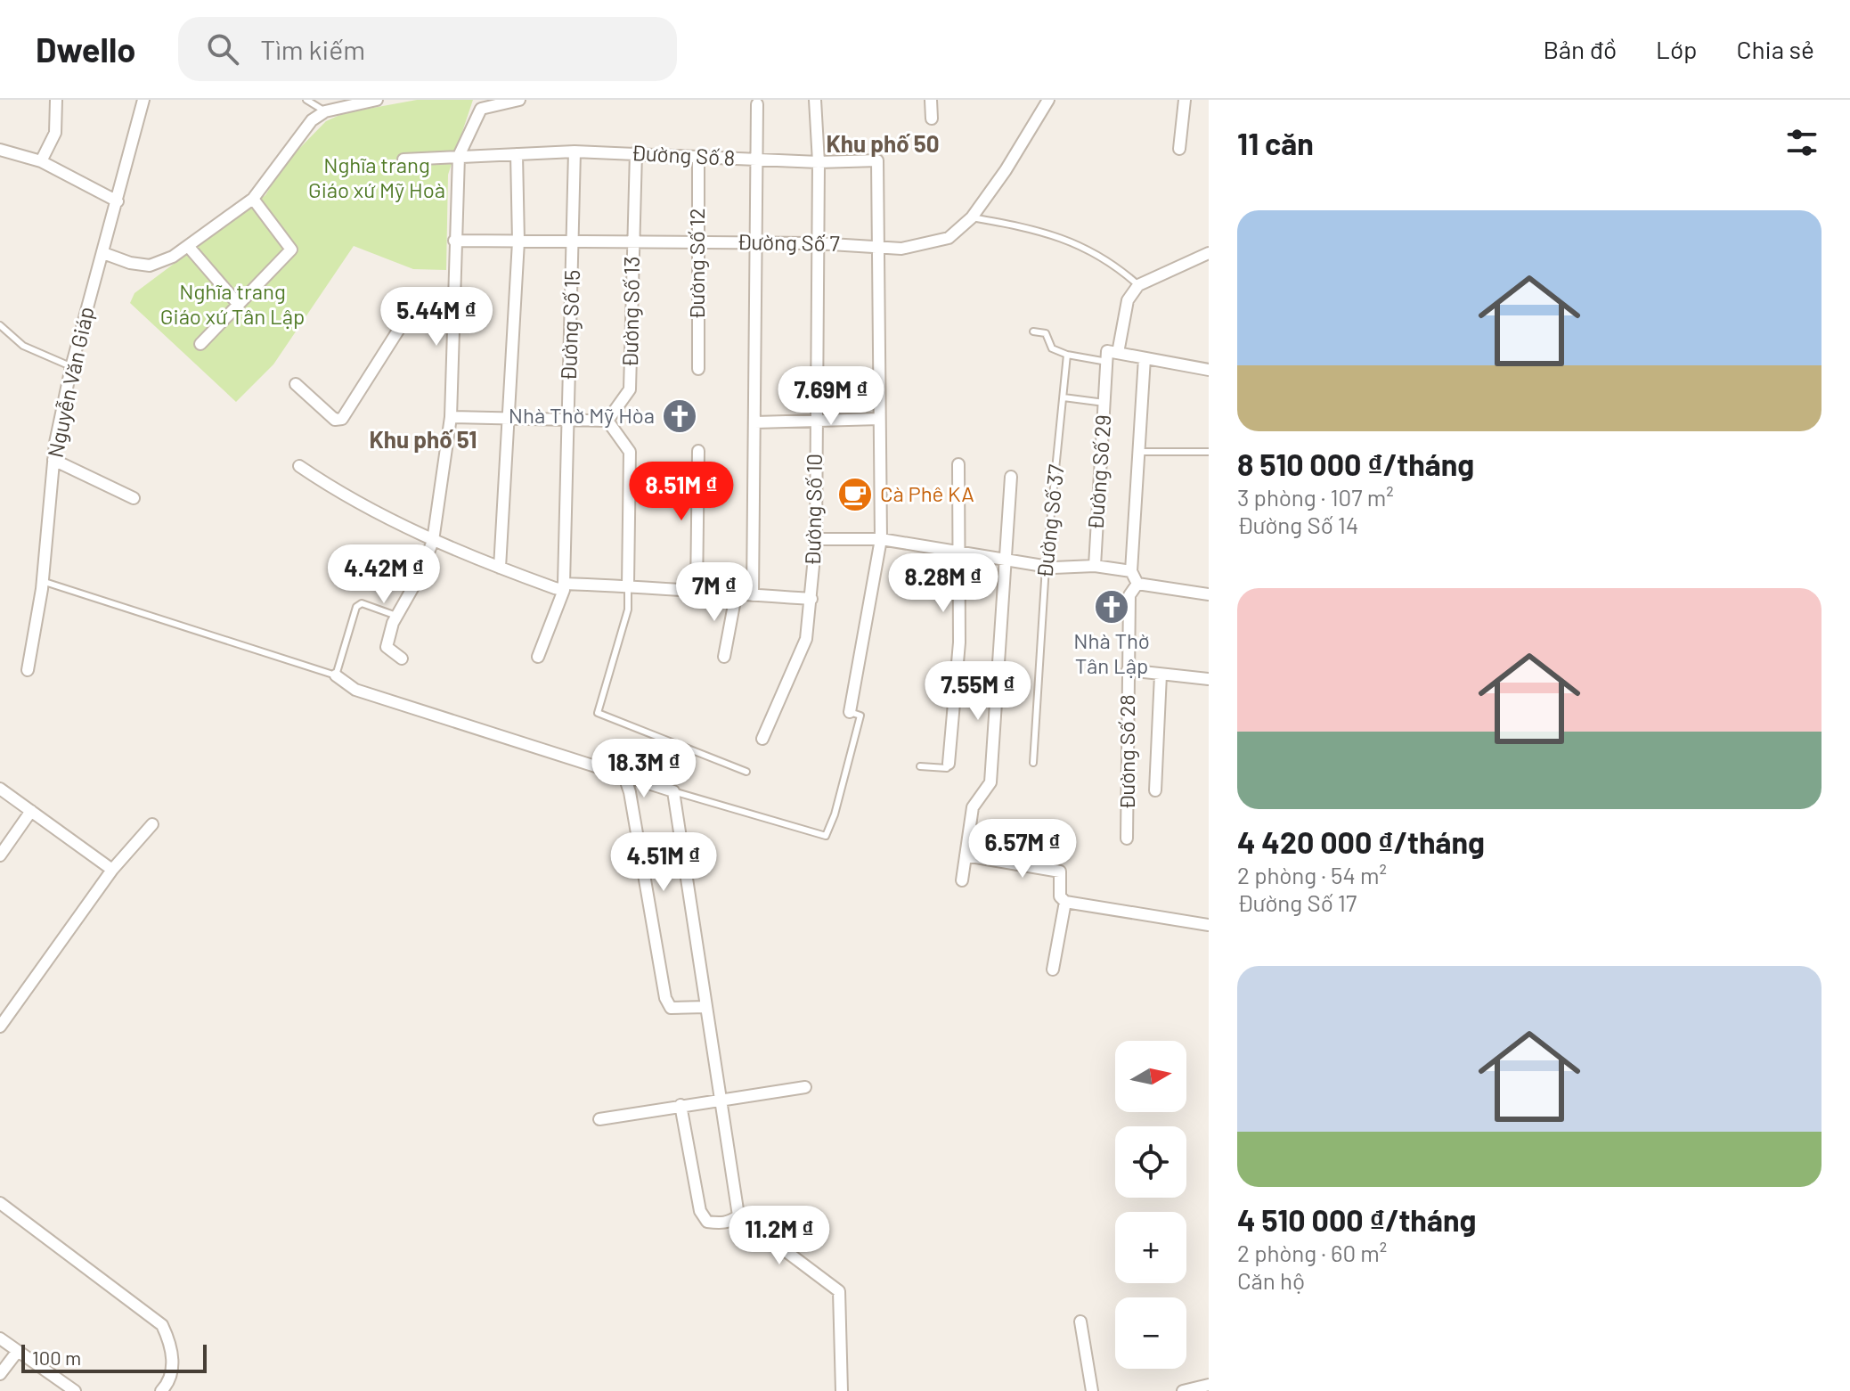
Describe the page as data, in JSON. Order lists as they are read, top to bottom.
{
  "streets": {
    "street": [
      "Đường Số 8",
      "Đường Số 7",
      "Đường Số 12",
      "Đường Số 13",
      "Đường Số 15",
      "Nguyễn Văn Giáp",
      "Đường Số 29",
      "Đường Số 10",
      "Đường Số 28"
    ],
    "lane": ["Đường Số 37"]
  },
  "crossings": [
    ["Đường Số 8", "Đường Số 7"],
    ["Đường Số 8", "Đường Số 12"],
    ["Đường Số 8", "Đường Số 13"],
    ["Đường Số 8", "Đường Số 15"],
    ["Đường Số 8", "Đường Số 10"],
    ["Đường Số 7", "Đường Số 12"],
    ["Đường Số 7", "Đường Số 13"],
    ["Đường Số 7", "Đường Số 15"],
    ["Đường Số 7", "Đường Số 10"]
  ],
  "districts": ["Khu phố 50", "Khu phố 51"],
  "parks": ["Nghĩa trang Giáo xứ Mỹ Hoà", "Nghĩa trang Giáo xứ Tân Lập"],
  "places": {
    "church": ["Nhà Thờ Mỹ Hòa", "Nhà Thờ Tân Lập"],
    "cafe": ["Cà Phê KA"]
  },
  "scale_bar": "100 m",
  "north": "right",
  "page": {
    "header": "Dwello",
    "search": "Tìm kiếm",
    "nav": ["Bản đồ", "Lớp", "Chia sẻ"],
    "heading": "11 căn",
    "list": [
      {
        "name": "8 510 000 ₫/tháng",
        "note": "3 phòng · 107 m² · Đường Số 14"
      },
      {
        "name": "4 420 000 ₫/tháng",
        "note": "2 phòng · 54 m² · Đường Số 17"
      },
      {
        "name": "4 510 000 ₫/tháng",
        "note": "2 phòng · 60 m² · Căn hộ"
      }
    ],
    "price": [
      "5.44M ₫",
      "7.69M ₫",
      "8.51M ₫",
      "4.42M ₫",
      "8.28M ₫",
      "7M ₫",
      "7.55M ₫",
      "18.3M ₫",
      "6.57M ₫",
      "4.51M ₫",
      "11.2M ₫"
    ],
    "map_buttons": ["+", "−"],
    "scale": "100 m"
  }
}
